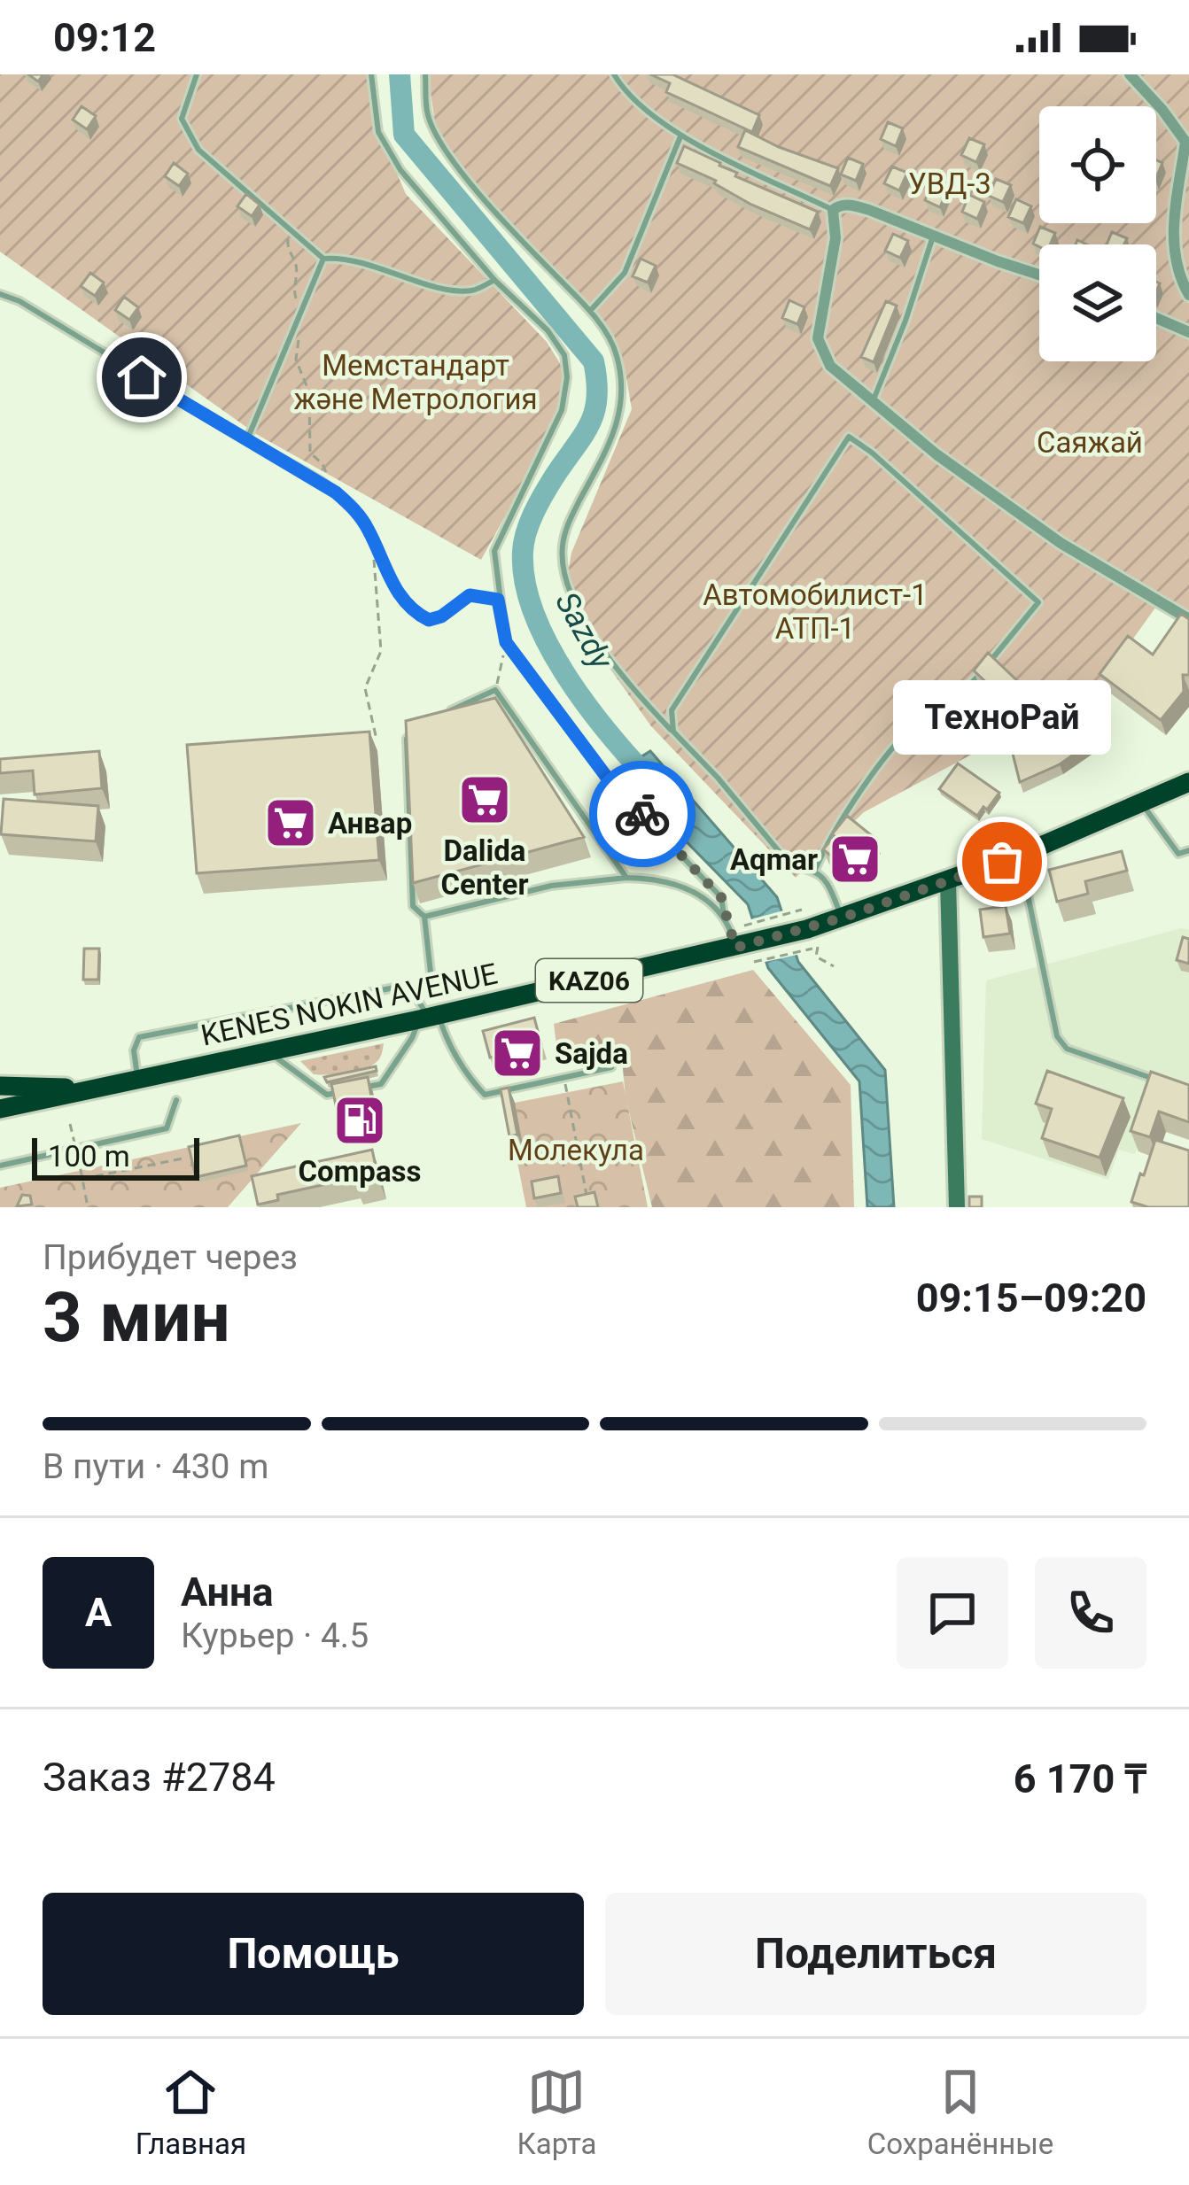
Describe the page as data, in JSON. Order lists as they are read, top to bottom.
{
  "streets": {
    "highway": ["KАZ06", "KENES NOKIN AVENUE"]
  },
  "water": ["Sazdy"],
  "parks": [
    "УВД-3",
    "Мемстандарт және Метрология",
    "Саяжай",
    "Автомобилист-1 АТП-1",
    "Молекула"
  ],
  "places": {
    "supermarket": [
      "Dalida Center",
      "Анвар",
      "Aqmar",
      "Sajda"
    ],
    "other": ["ТехноРай"],
    "fuel station": ["Compass"]
  },
  "scale_bar": "100 m",
  "page": {
    "status": "09:12",
    "bubble": "ТехноРай",
    "scale": "100 m",
    "heading": ["3 мин", "Прибудет через", "09:15–09:20"],
    "panel": [
      "Анна",
      "Курьер · 4.5",
      "Заказ #2784",
      "6 170 ₸"
    ],
    "bar": "В пути · 430 m",
    "round": "А",
    "buttons": ["Помощь", "Поделиться"],
    "tabs": ["Главная", "Карта", "Сохранённые"]
  }
}
